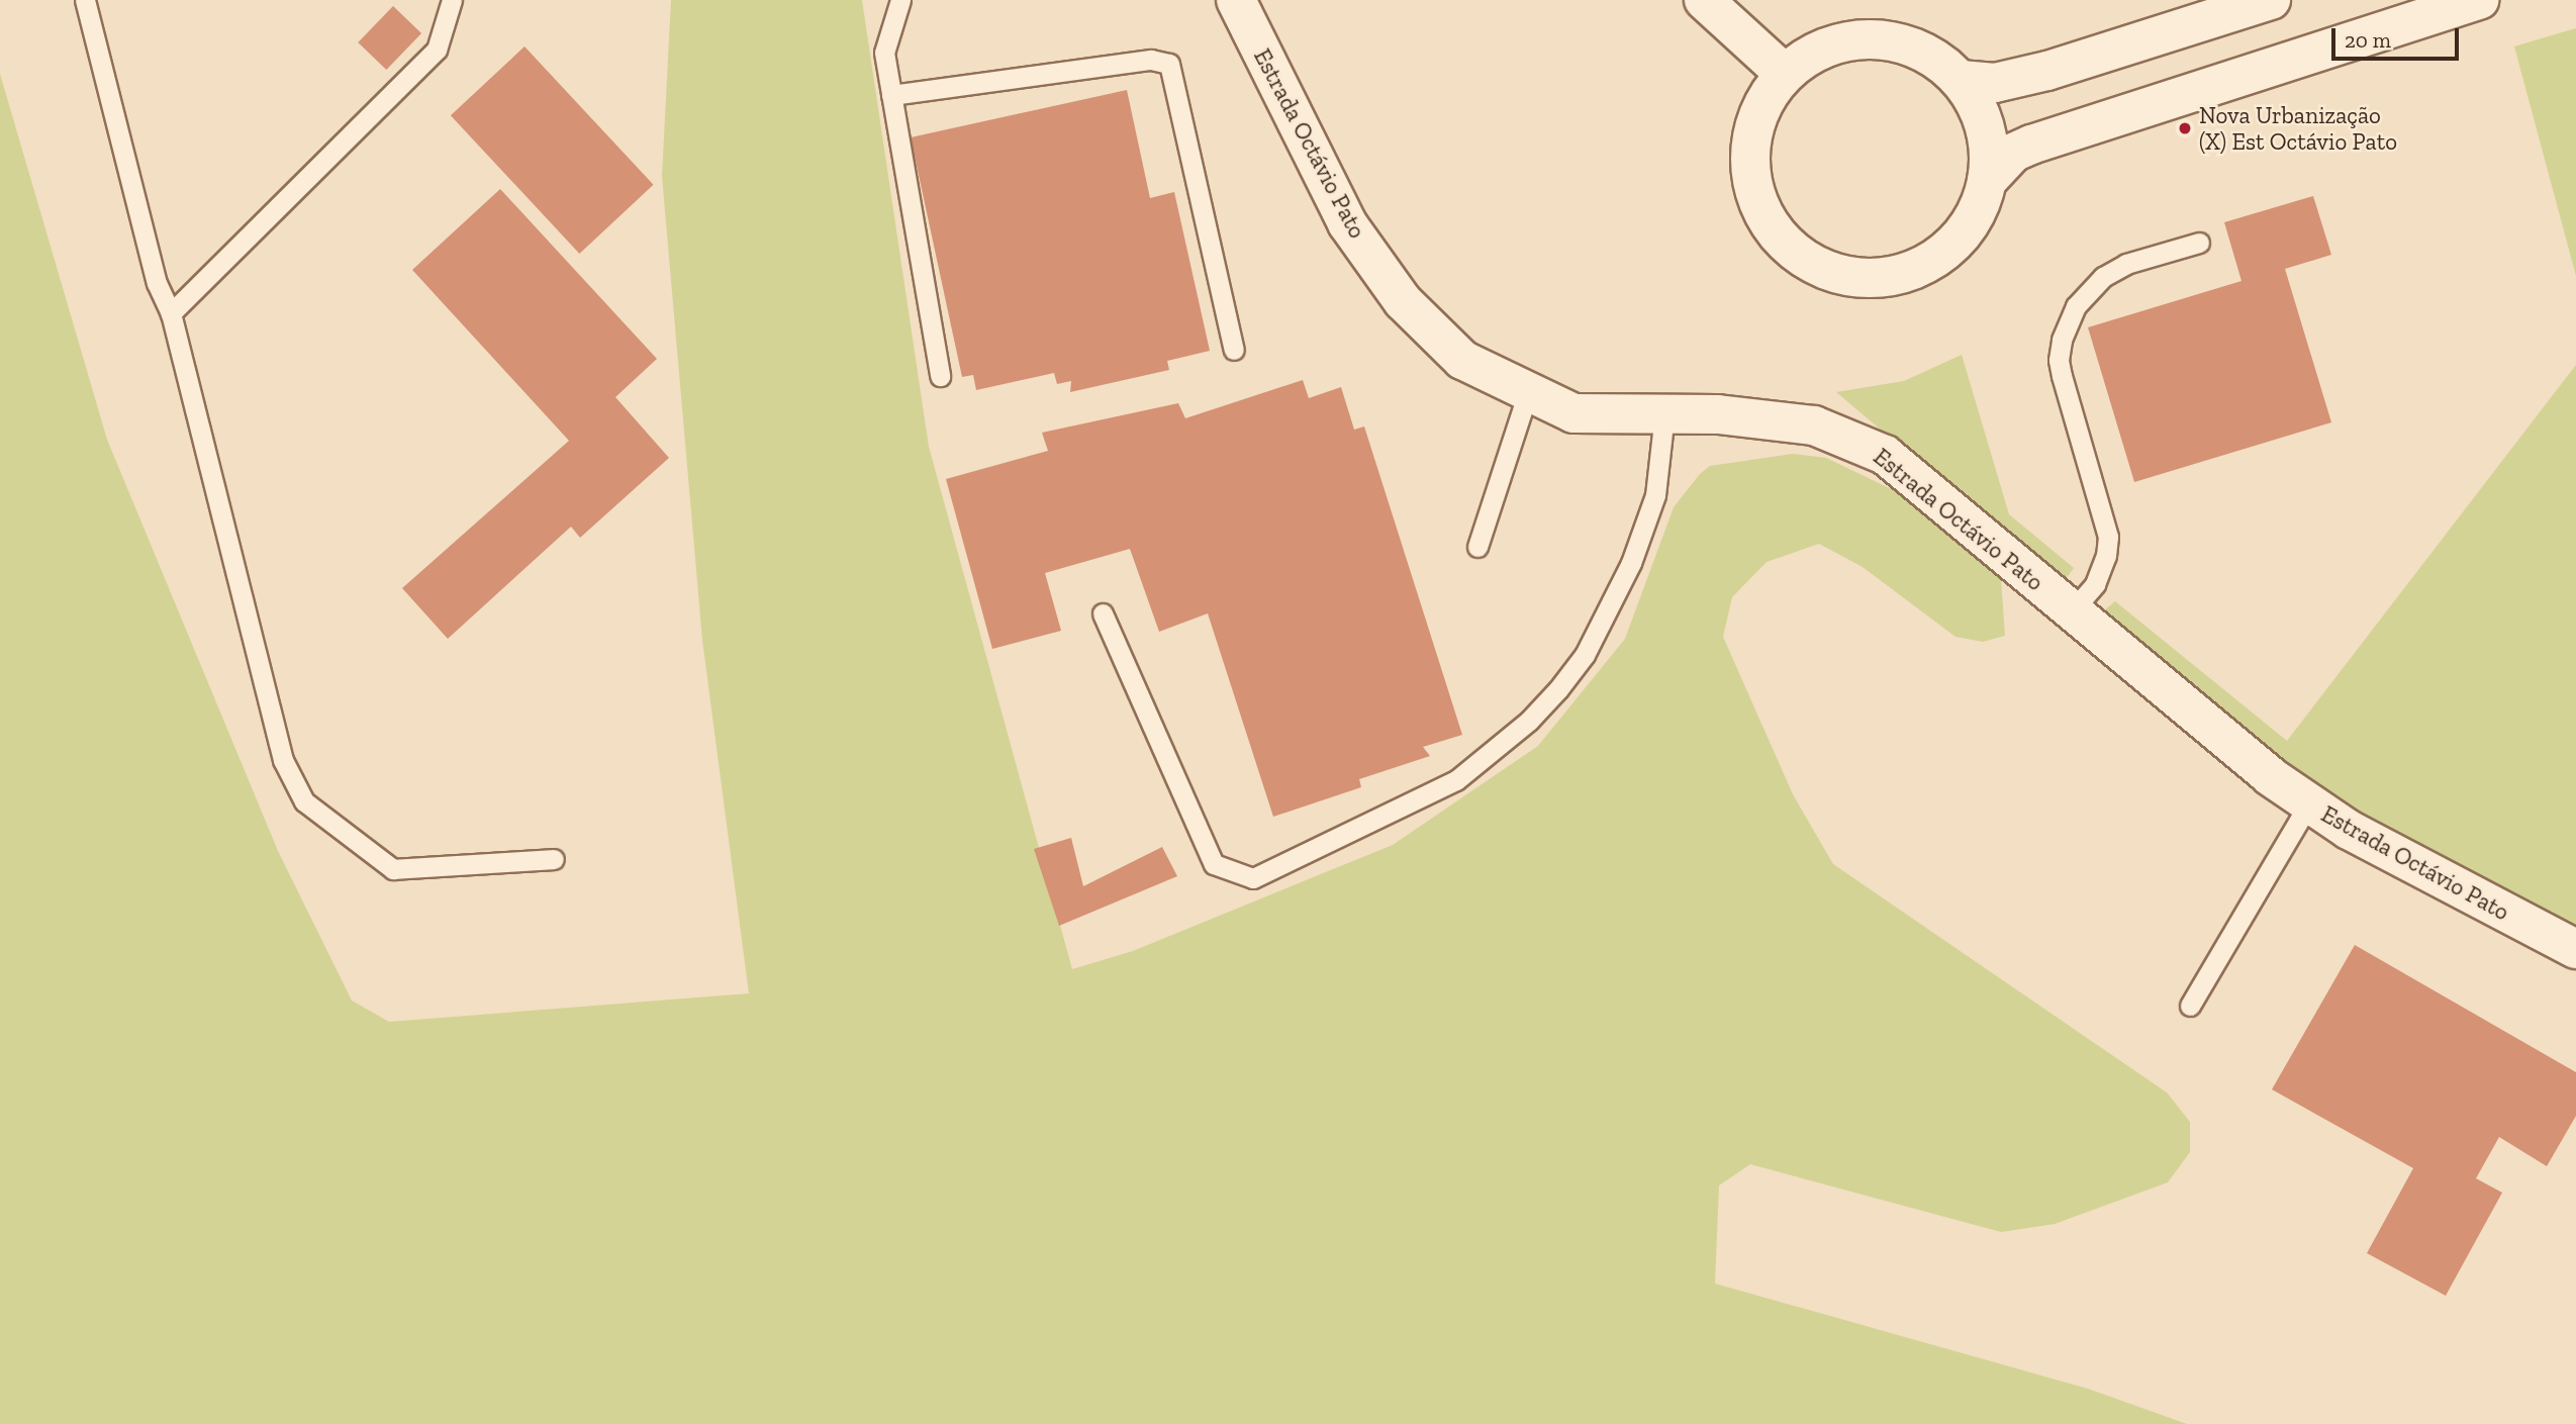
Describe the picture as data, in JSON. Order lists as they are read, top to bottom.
{
  "streets": {
    "street": ["Estrada Octávio Pato"]
  },
  "places": ["Nova Urbanização (X) Est Octávio Pato"],
  "scale_bar": "20 m"
}
